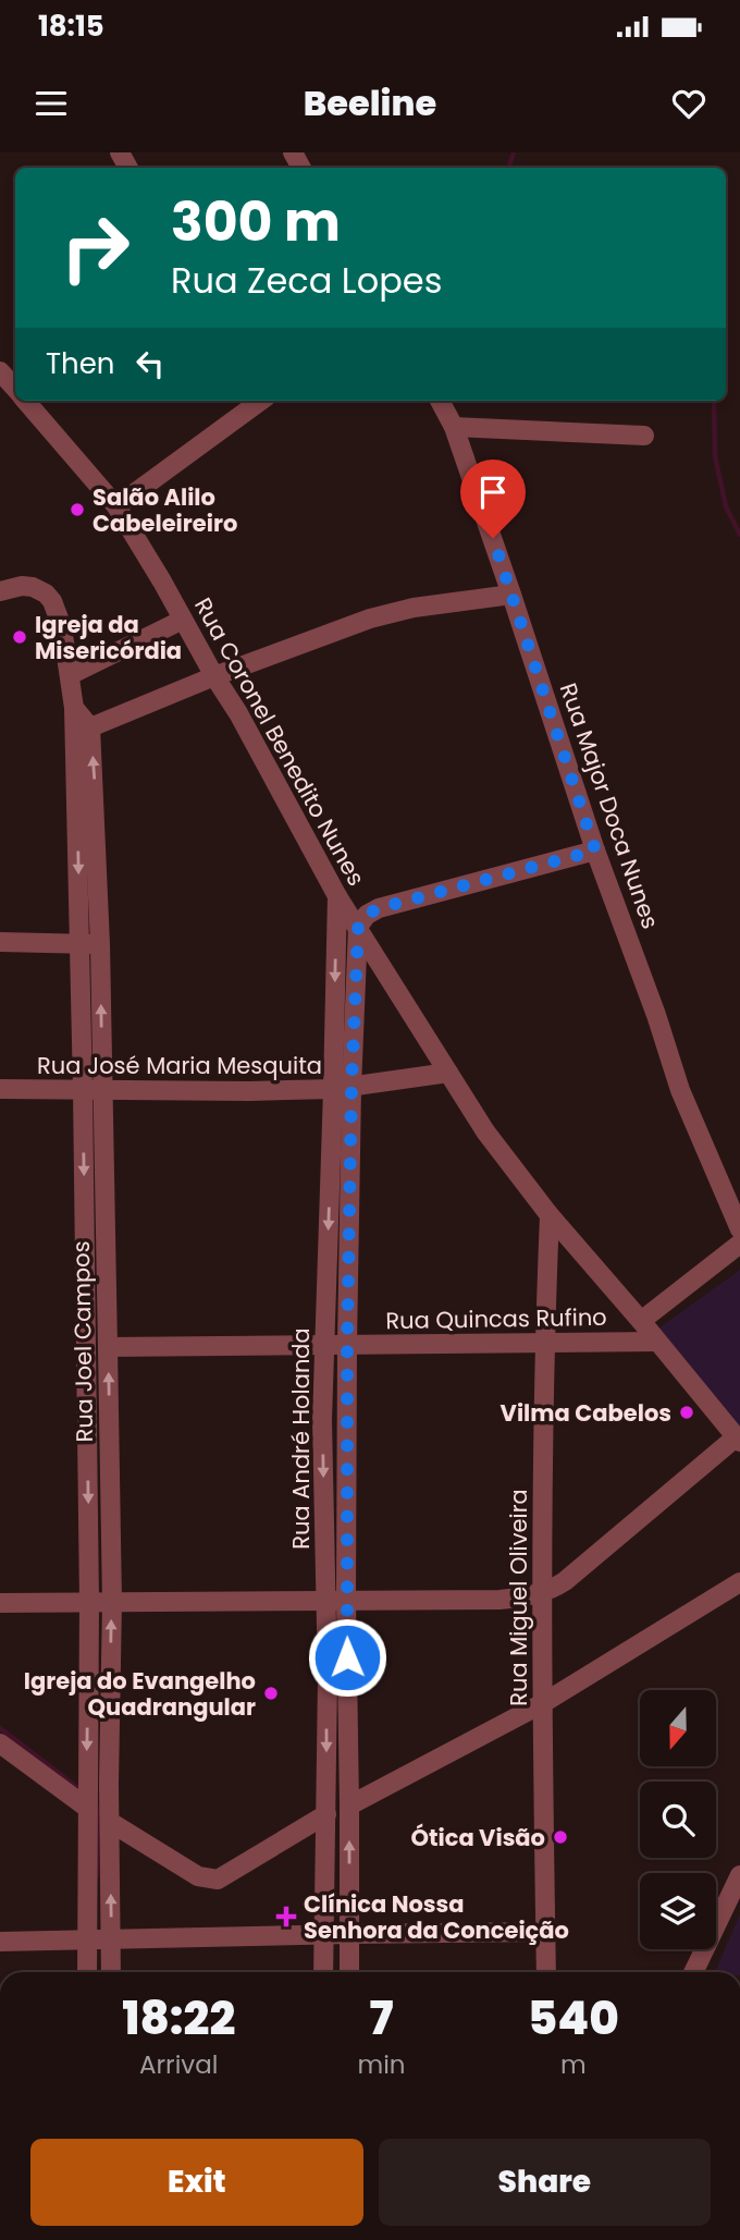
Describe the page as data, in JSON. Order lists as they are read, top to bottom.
{
  "streets": {
    "street": [
      "Rua Coronel Benedito Nunes",
      "Rua Major Doca Nunes",
      "Rua José Maria Mesquita",
      "Rua Quincas Rufino",
      "Rua Joel Campos",
      "Rua André Holanda",
      "Rua Miguel Oliveira"
    ]
  },
  "crossings": [
    ["Rua Coronel Benedito Nunes", "Rua José Maria Mesquita"],
    ["Rua Coronel Benedito Nunes", "Rua Quincas Rufino"],
    ["Rua Coronel Benedito Nunes", "Rua André Holanda"],
    ["Rua Coronel Benedito Nunes", "Rua Miguel Oliveira"],
    ["Rua José Maria Mesquita", "Rua Joel Campos"],
    ["Rua José Maria Mesquita", "Rua André Holanda"],
    ["Rua Quincas Rufino", "Rua Joel Campos"],
    ["Rua Quincas Rufino", "Rua André Holanda"],
    ["Rua Quincas Rufino", "Rua Miguel Oliveira"]
  ],
  "places": {
    "other": [
      "Salão Alilo Cabeleireiro",
      "Igreja da Misericórdia",
      "Vilma Cabelos",
      "Igreja do Evangelho Quadrangular",
      "Ótica Visão"
    ],
    "health": ["Clínica Nossa Senhora da Conceição"]
  },
  "north": "bottom",
  "page": {
    "status": "18:15",
    "header": "Beeline",
    "turn": ["300 m", "Rua Zeca Lopes"],
    "then": "Then",
    "eta": [
      "18:22",
      "Arrival",
      "7",
      "min",
      "540",
      "m"
    ],
    "buttons": ["Exit", "Share"]
  }
}
